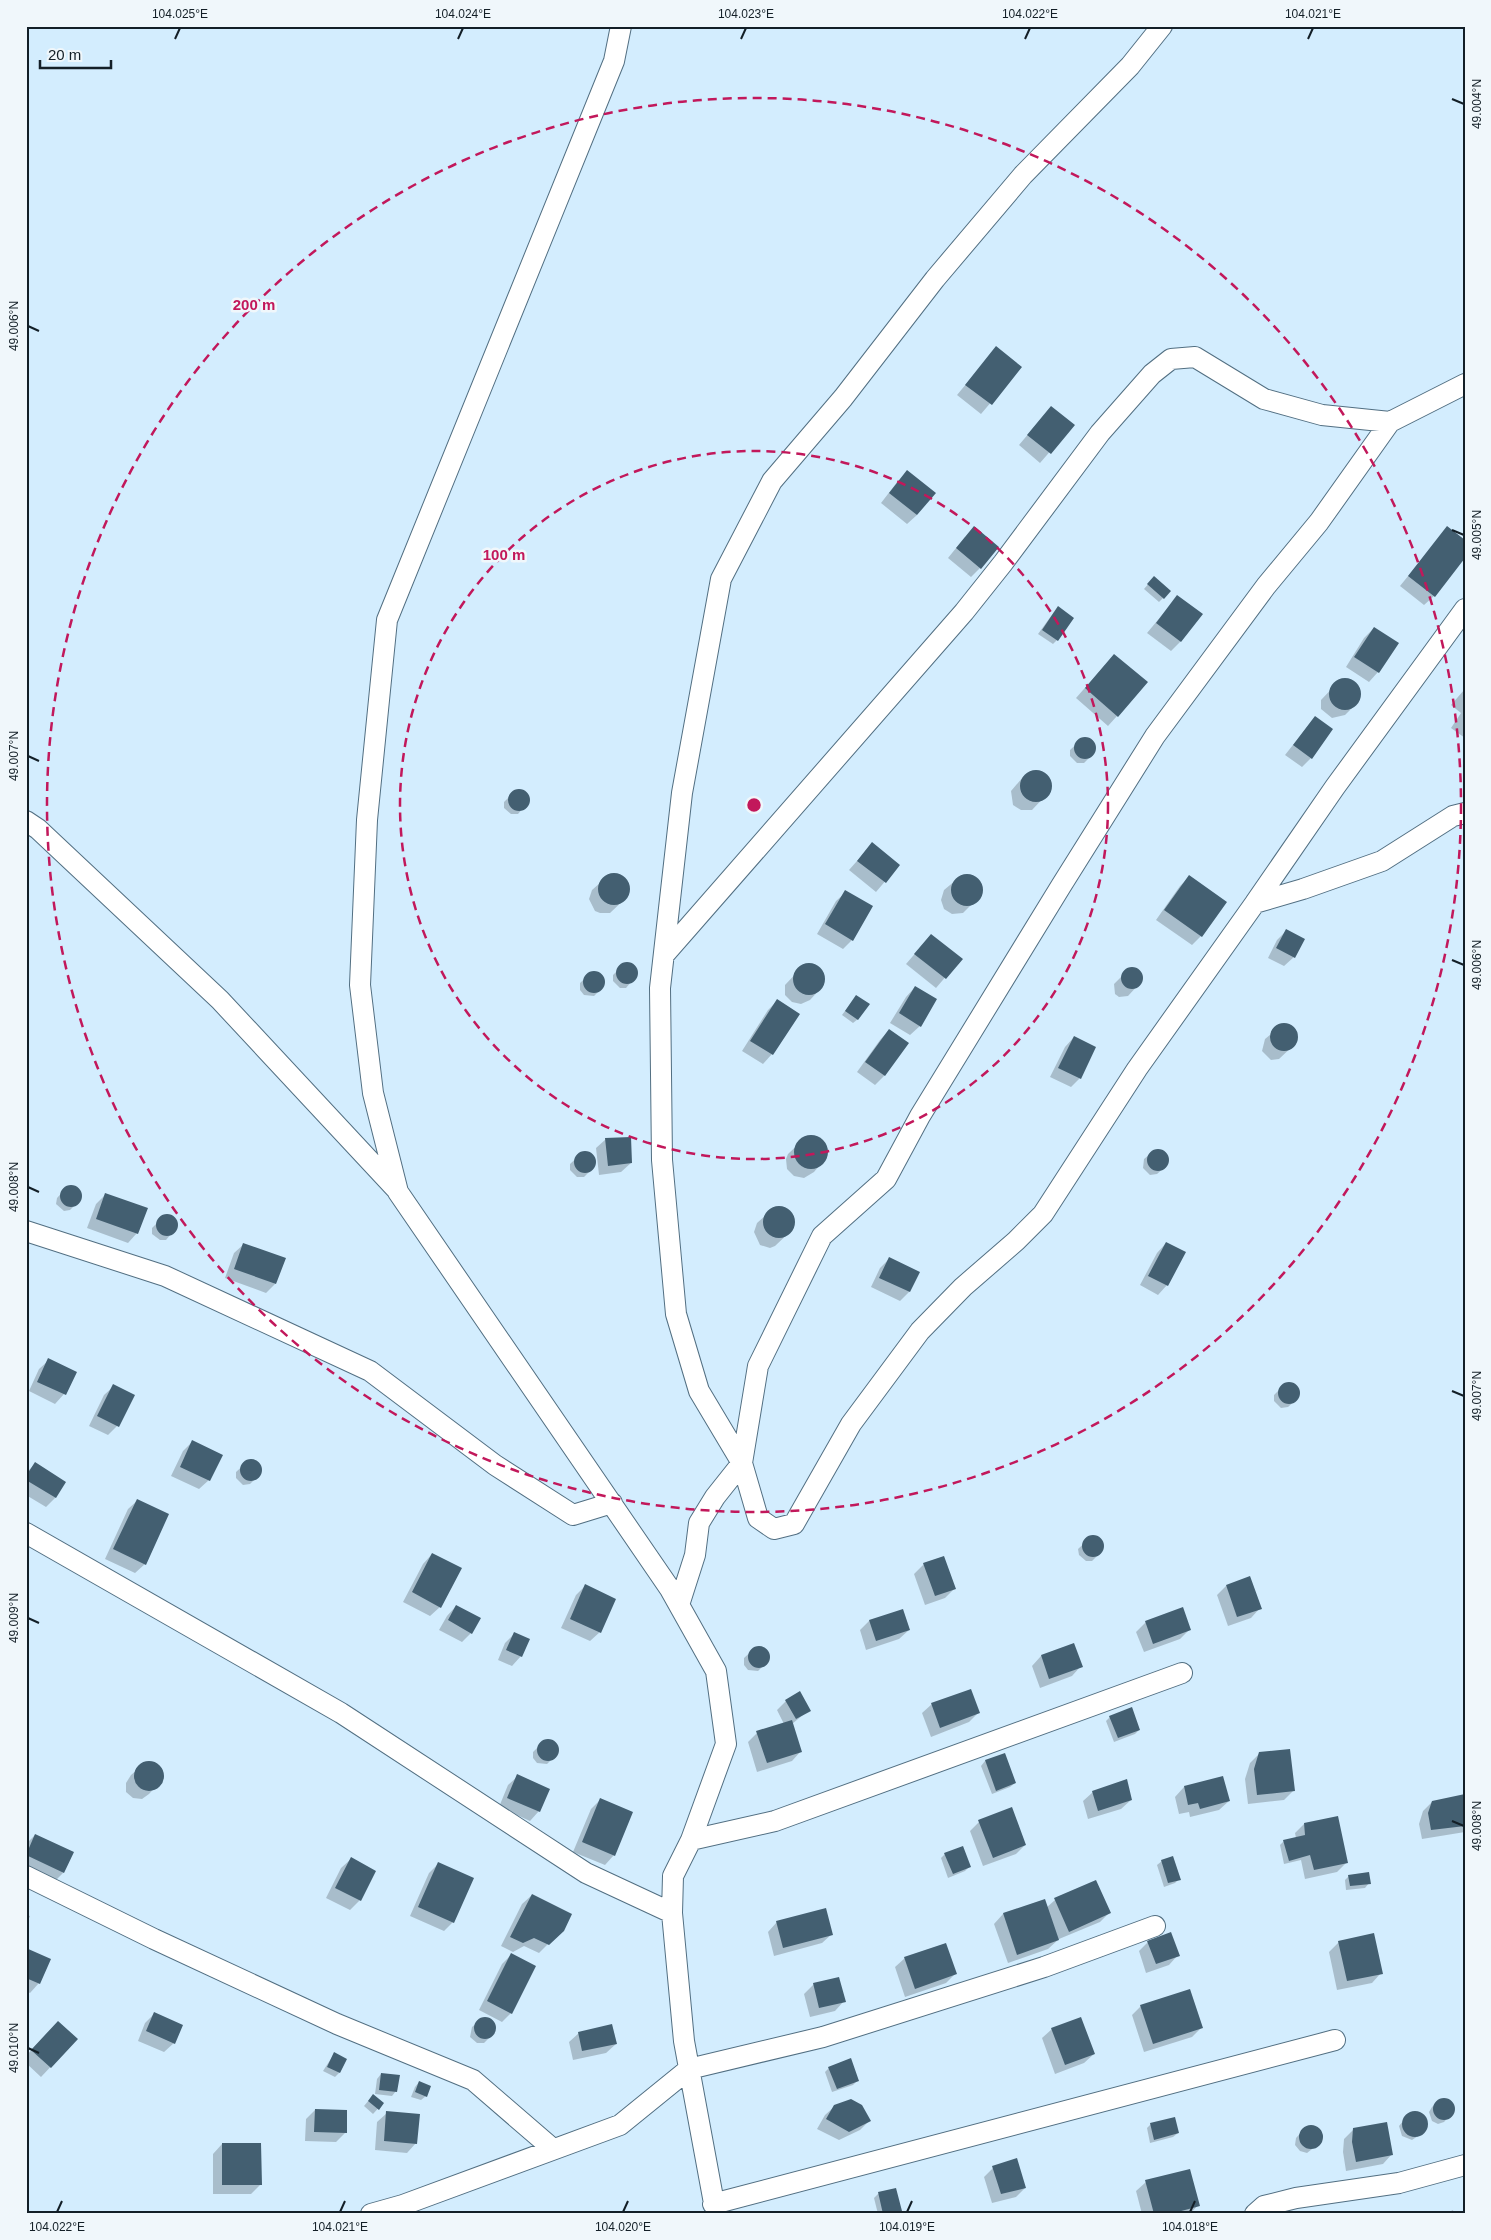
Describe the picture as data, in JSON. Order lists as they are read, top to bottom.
{
  "scale_bar": "20 m",
  "coordinates": [
    "104.025°E",
    "104.024°E",
    "104.023°E",
    "104.022°E",
    "104.021°E",
    "49.004°N",
    "49.006°N",
    "49.005°N",
    "49.007°N",
    "49.008°N",
    "49.009°N",
    "49.010°N",
    "104.020°E",
    "104.019°E",
    "104.018°E"
  ],
  "rings": ["200 m", "100 m"]
}
